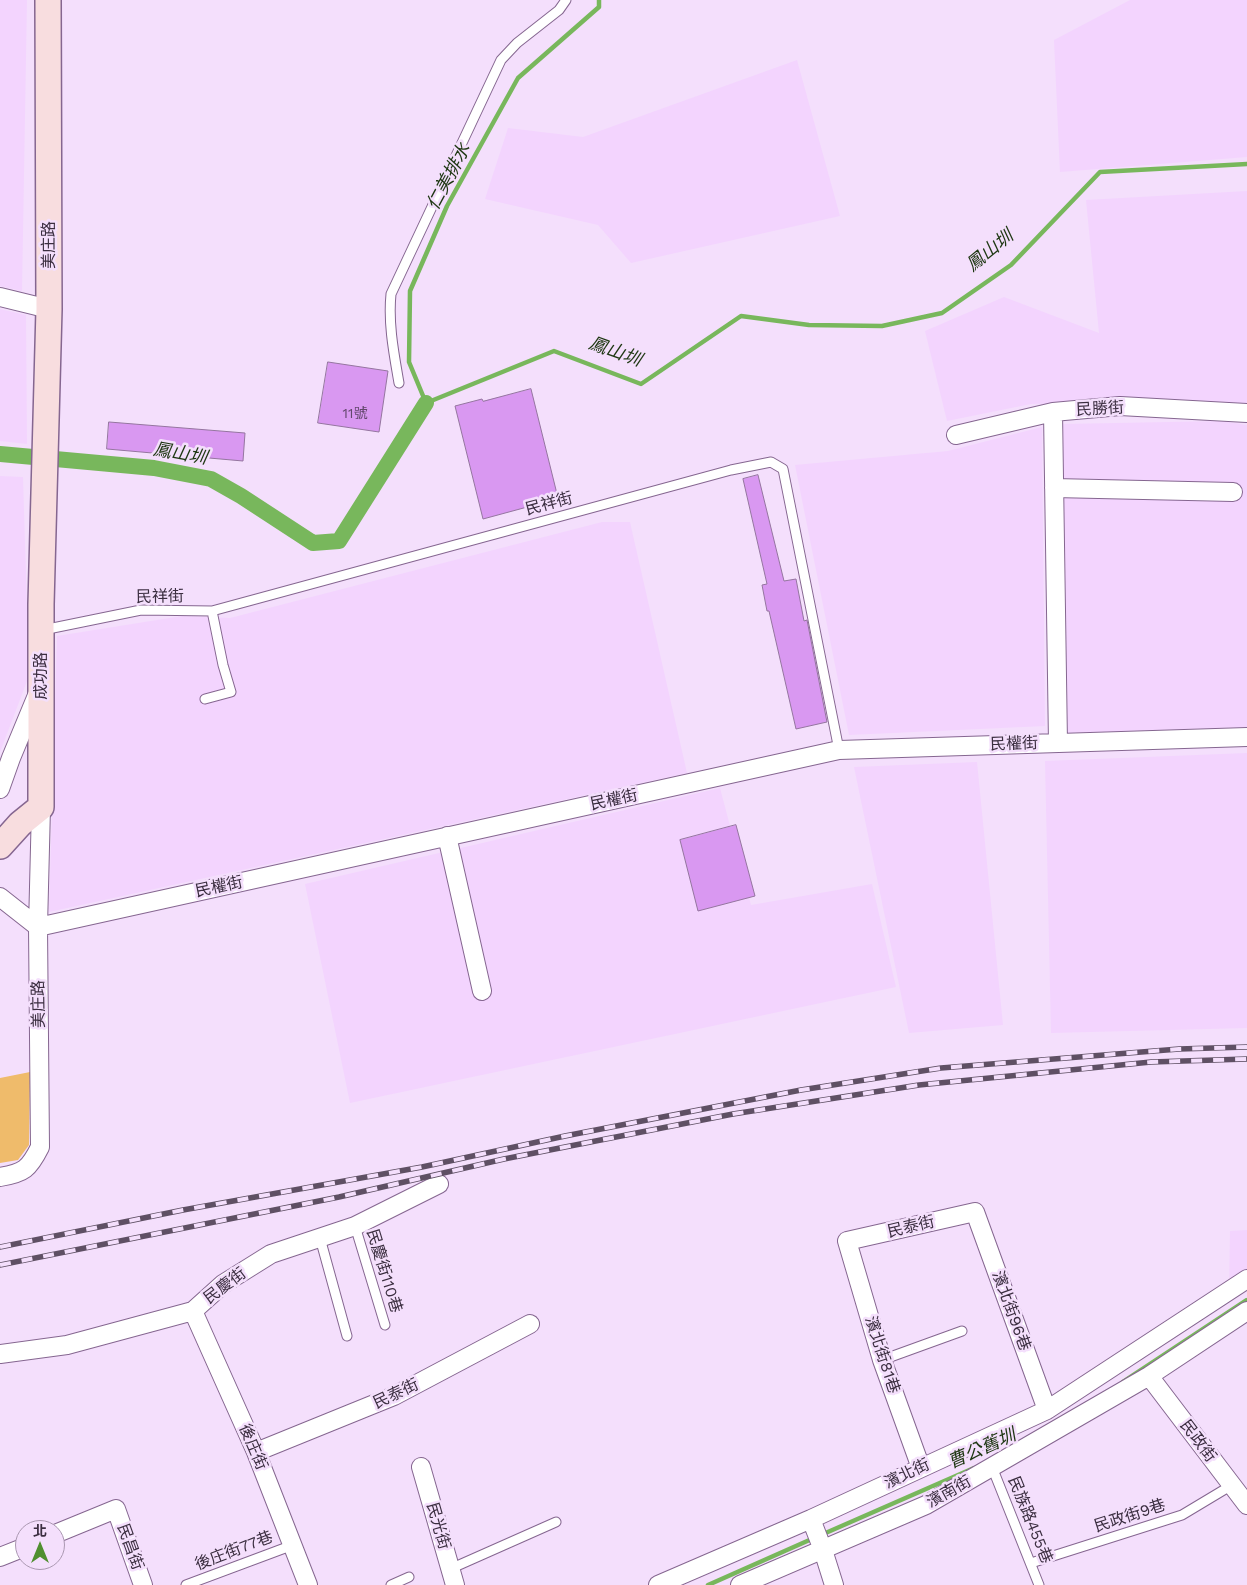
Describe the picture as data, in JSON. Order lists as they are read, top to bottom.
{
  "streets": {
    "street": [
      "美庄路",
      "民勝街",
      "成功路",
      "民權街",
      "民泰街",
      "民慶街",
      "濱北街96巷",
      "濱北街81巷",
      "民政街",
      "後庄街",
      "濱北街",
      "濱南街",
      "民光街",
      "民昌街"
    ],
    "lane": [
      "民祥街",
      "民慶街110巷",
      "民政街9巷",
      "民族路455巷",
      "後庄街77巷"
    ]
  },
  "crossings": [
    ["美庄路", "成功路"],
    ["美庄路", "民權街"],
    ["民祥街", "成功路"],
    ["民祥街", "民權街"],
    ["民泰街", "濱北街96巷"],
    ["民泰街", "濱北街81巷"],
    ["民泰街", "後庄街"],
    ["民慶街110巷", "民慶街"],
    ["民慶街", "後庄街"],
    ["濱北街96巷", "濱北街"],
    ["濱北街81巷", "濱北街"],
    ["民政街", "濱南街"],
    ["民政街", "民政街9巷"],
    ["後庄街", "後庄街77巷"],
    ["濱北街", "濱南街"],
    ["濱南街", "民族路455巷"],
    ["民政街9巷", "民族路455巷"]
  ],
  "water": ["仁美排水", "鳳山圳", "曹公舊圳"],
  "house_numbers": ["11號"],
  "north": "top"
}
